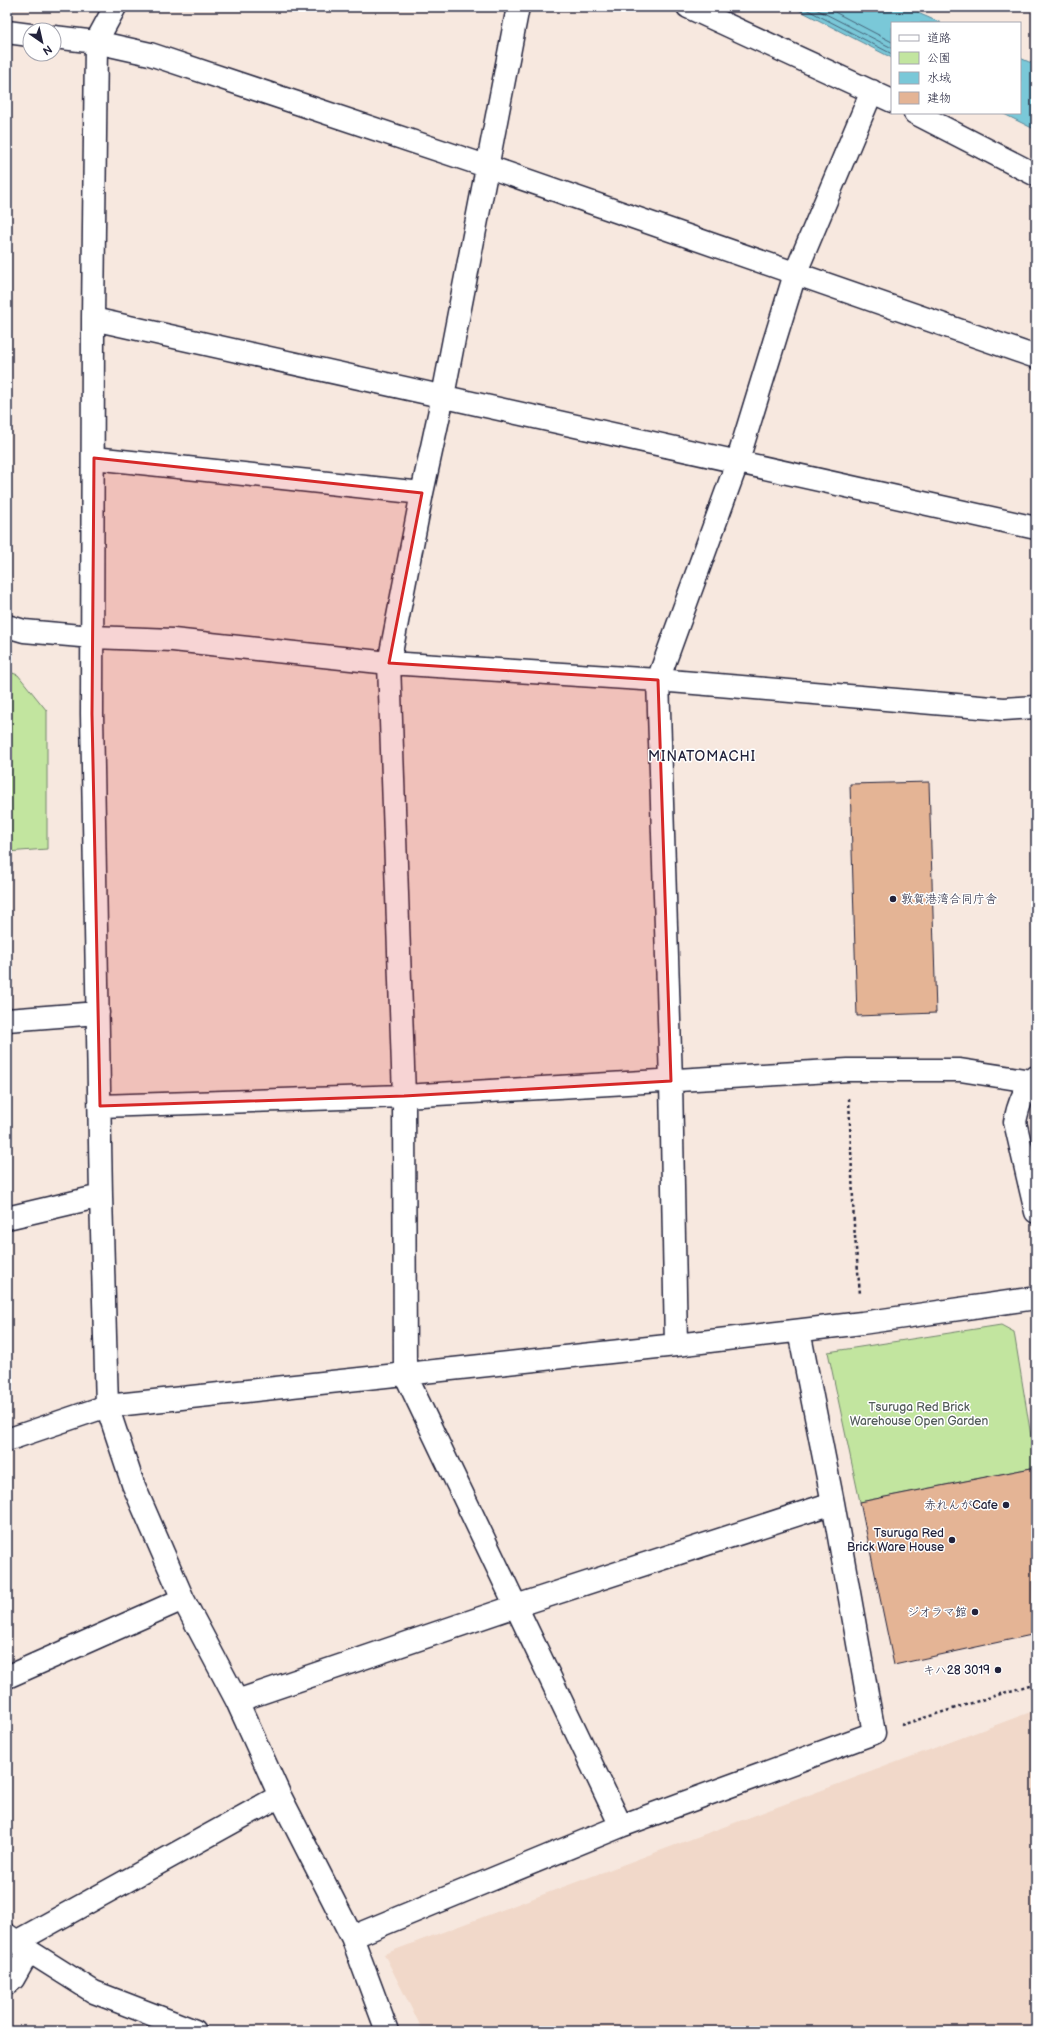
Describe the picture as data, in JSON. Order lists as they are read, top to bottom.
{
  "districts": ["MINATOMACHI"],
  "parks": ["Tsuruga Red Brick Warehouse Open Garden"],
  "places": [
    "敦賀港湾合同庁舎",
    "赤れんがCafe",
    "Tsuruga Red Brick Ware House",
    "ジオラマ館",
    "キハ28 3019"
  ],
  "legend": [
    "道路",
    "公園",
    "水域",
    "建物"
  ],
  "north": "bottom right"
}
